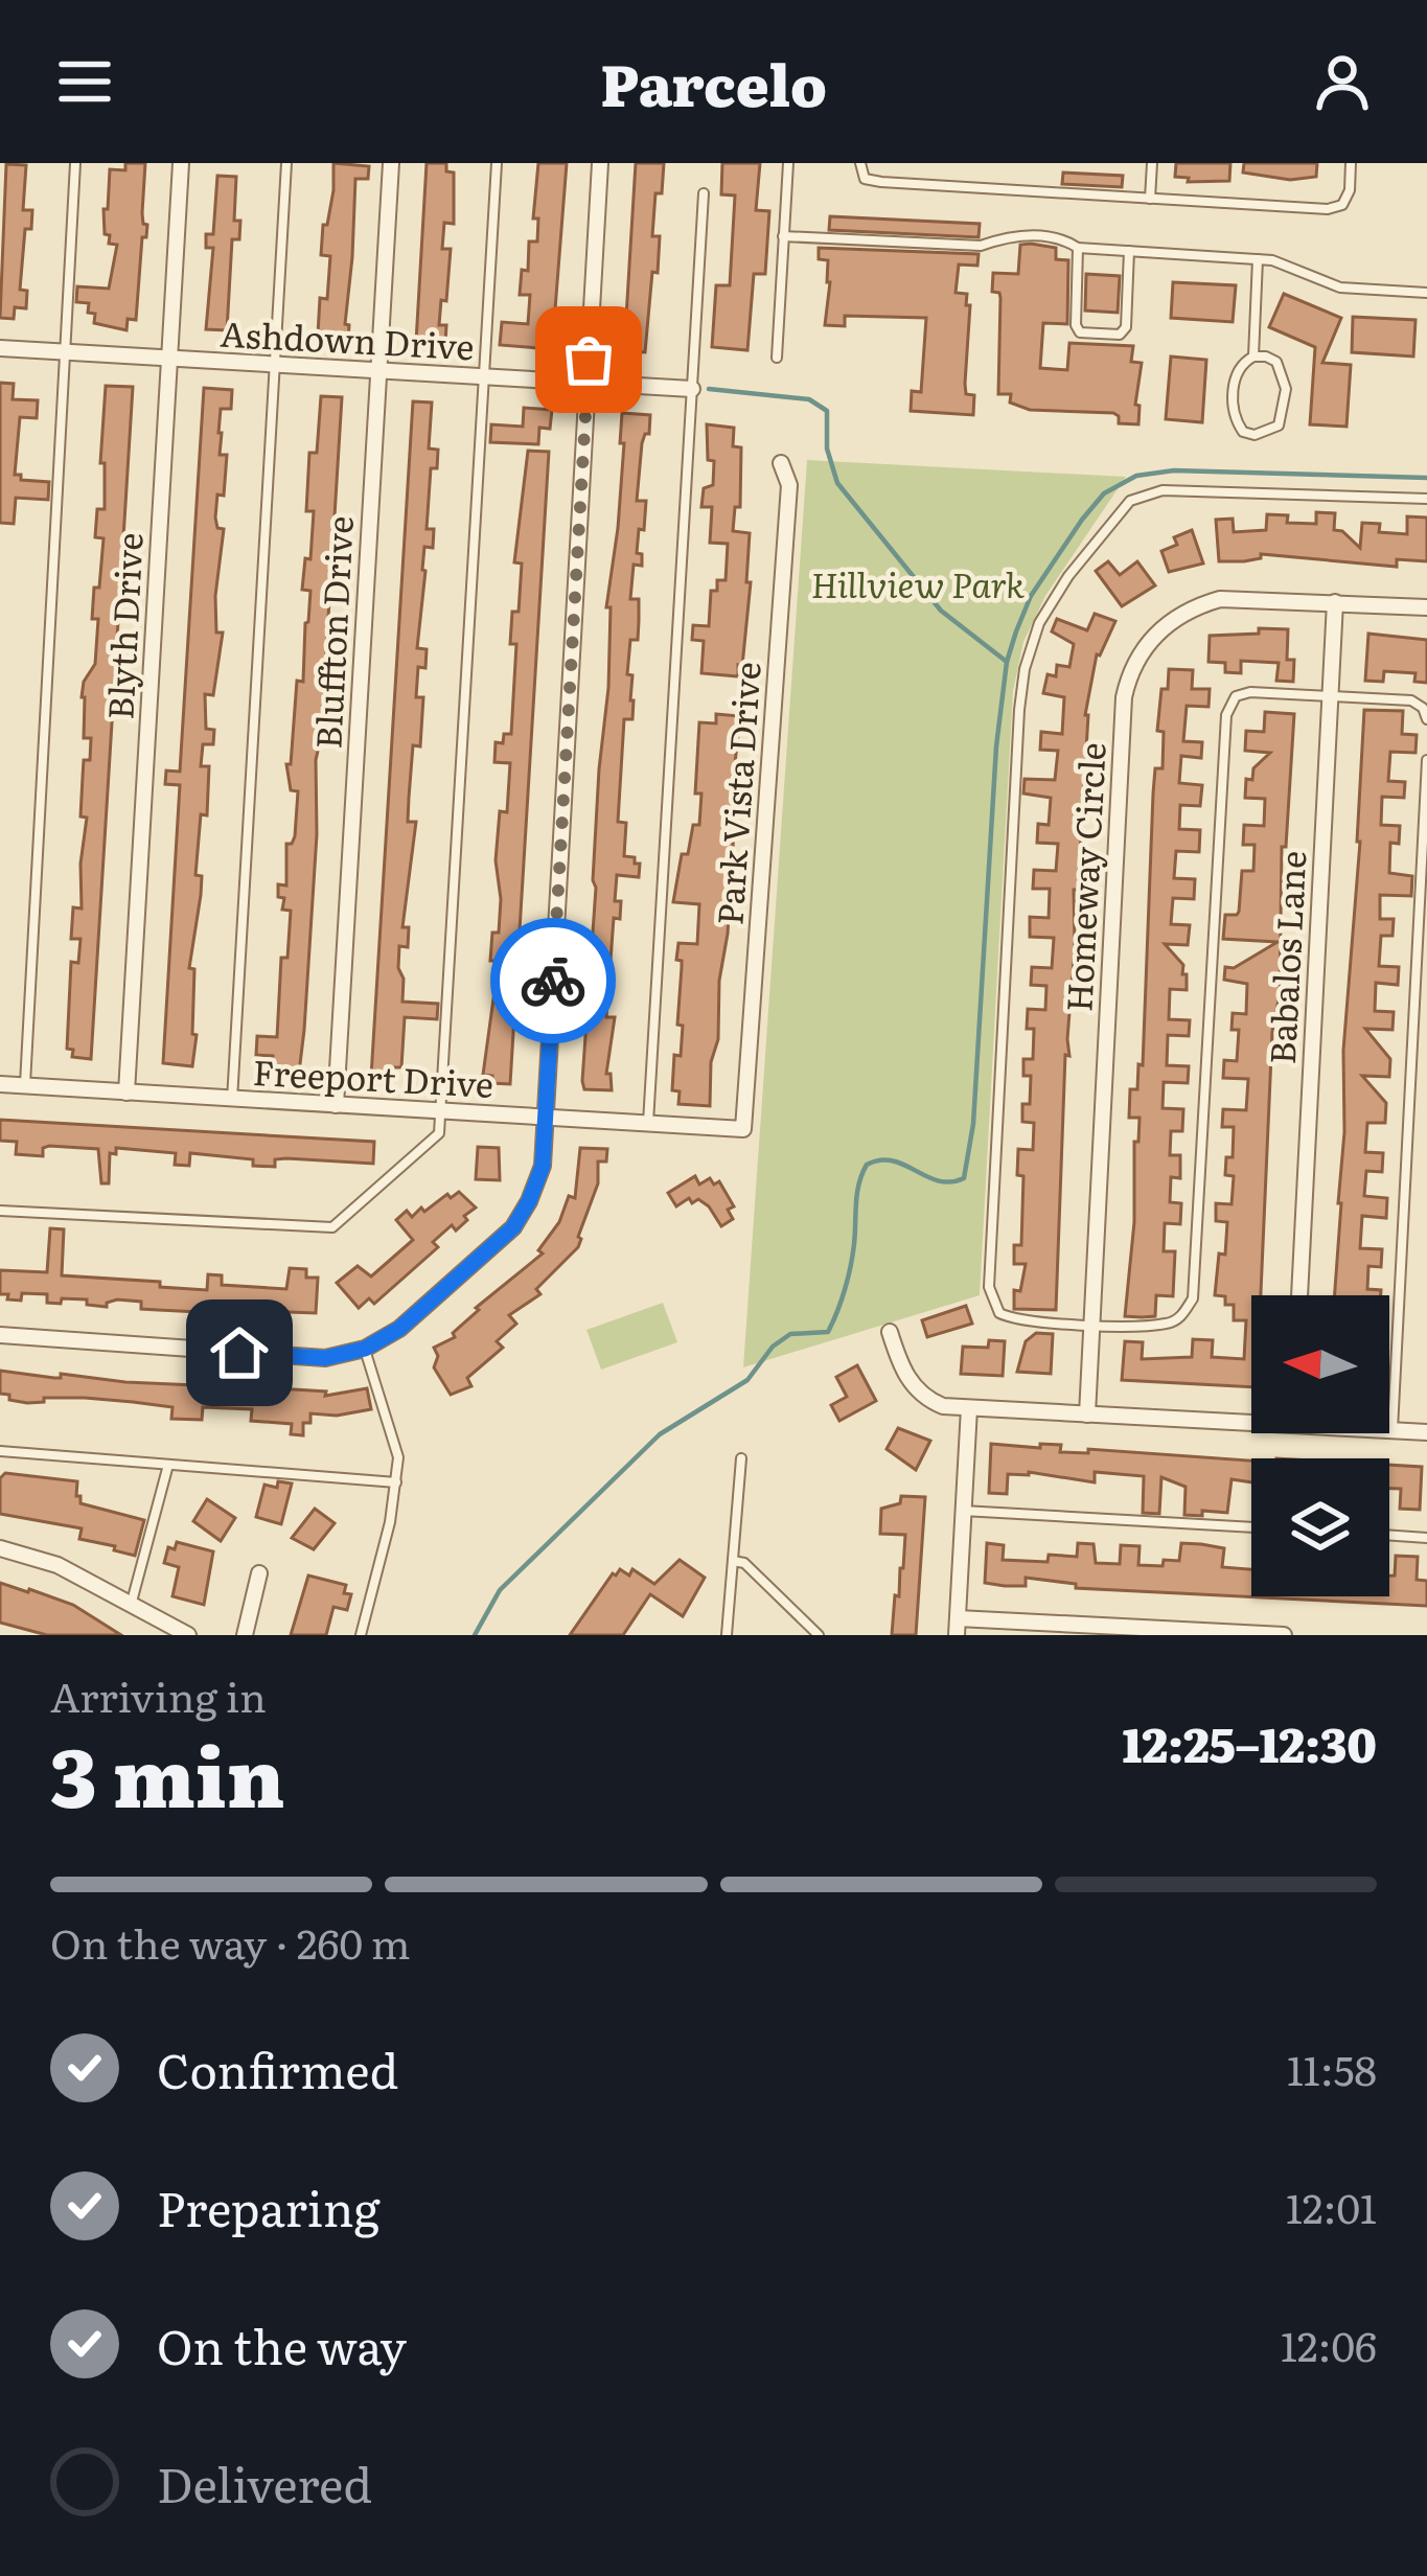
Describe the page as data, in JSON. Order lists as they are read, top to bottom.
{
  "streets": {
    "street": [
      "Ashdown Drive",
      "Blyth Drive",
      "Bluffton Drive",
      "Park Vista Drive",
      "Homeway Circle",
      "Babalos Lane",
      "Freeport Drive"
    ]
  },
  "crossings": [
    ["Ashdown Drive", "Blyth Drive"],
    ["Ashdown Drive", "Bluffton Drive"],
    ["Blyth Drive", "Freeport Drive"],
    ["Bluffton Drive", "Freeport Drive"],
    ["Park Vista Drive", "Freeport Drive"],
    ["Homeway Circle", "Babalos Lane"]
  ],
  "parks": ["Hillview Park"],
  "north": "left",
  "page": {
    "header": "Parcelo",
    "heading": ["3 min", "Arriving in", "12:25–12:30"],
    "bar": "On the way · 260 m",
    "list": [
      ["Confirmed", "11:58"],
      ["Preparing", "12:01"],
      ["On the way", "12:06"],
      "Delivered"
    ]
  }
}
